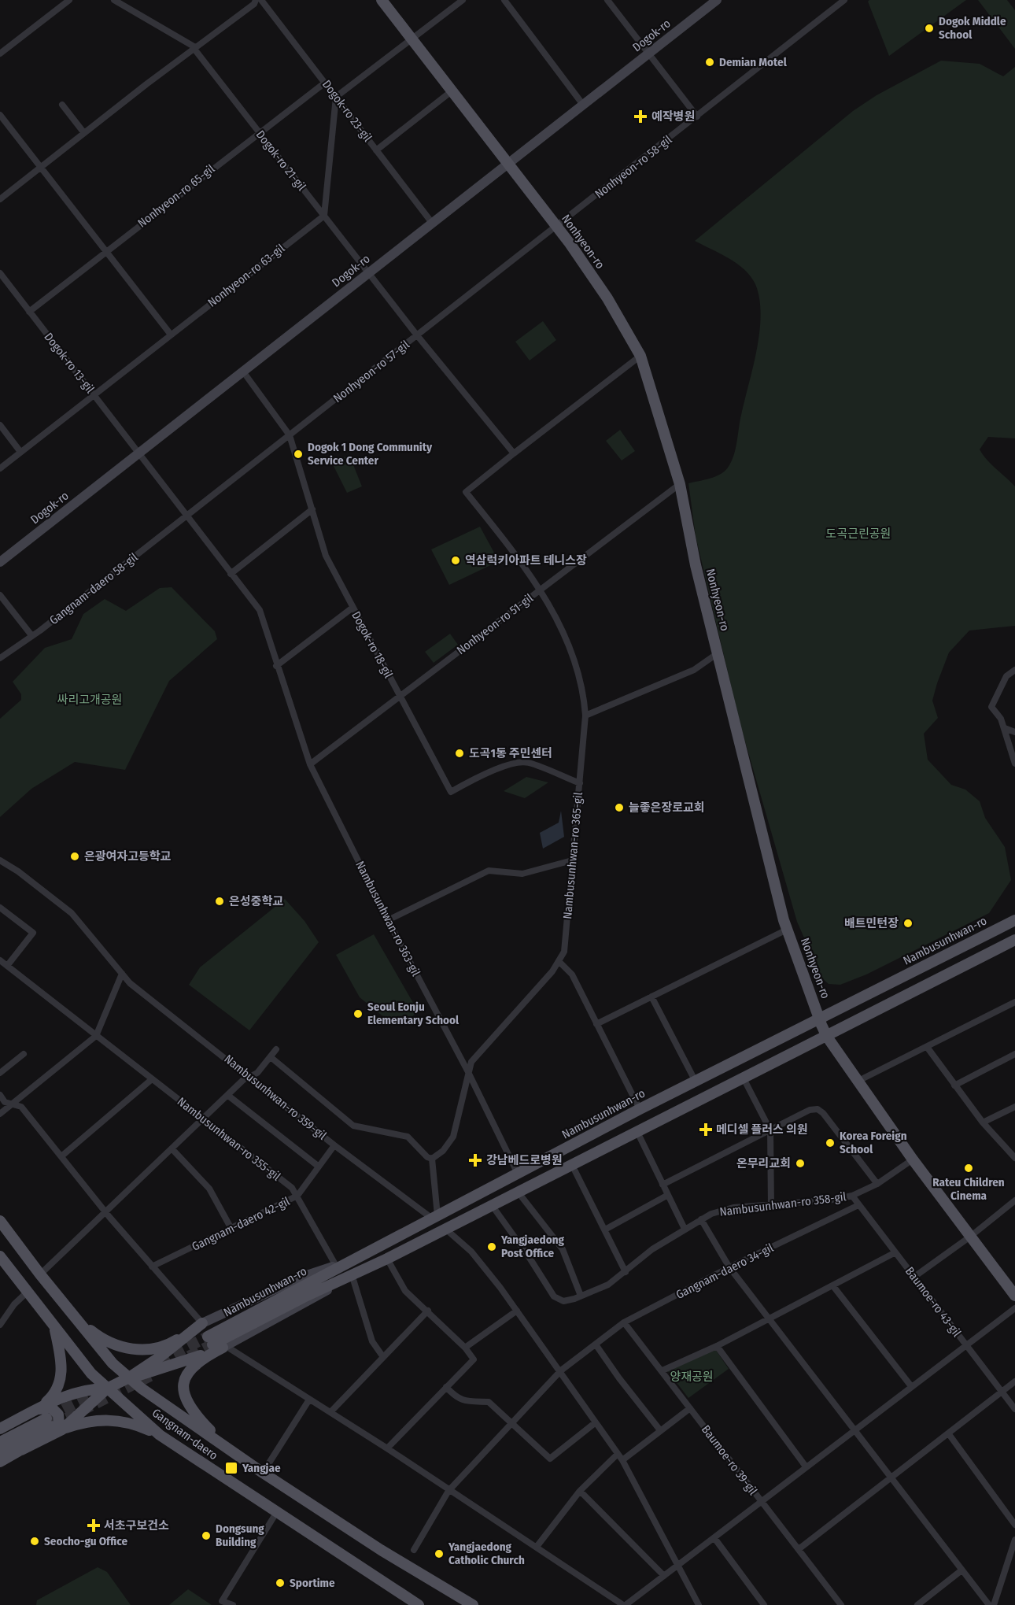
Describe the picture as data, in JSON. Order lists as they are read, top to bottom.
{
  "streets": {
    "main road": [
      "Dogok-ro",
      "Nonhyeon-ro",
      "Nambusunhwan-ro",
      "Gangnam-daero"
    ],
    "street": [
      "Dogok-ro 23-gil",
      "Dogok-ro 21-gil",
      "Nonhyeon-ro 58-gil",
      "Nonhyeon-ro 65-gil",
      "Nonhyeon-ro 63-gil",
      "Dogok-ro 13-gil",
      "Nonhyeon-ro 57-gil",
      "Gangnam-daero 58-gil",
      "Nonhyeon-ro 51-gil",
      "Dogok-ro 18-gil",
      "Nambusunhwan-ro 365-gil",
      "Nambusunhwan-ro 363-gil",
      "Nambusunhwan-ro 359-gil",
      "Nambusunhwan-ro 355-gil",
      "Nambusunhwan-ro 358-gil",
      "Gangnam-daero 42-gil",
      "Gangnam-daero 34-gil",
      "Baumoe-ro 43-gil",
      "Baumoe-ro 39-gil"
    ]
  },
  "crossings": [
    ["Dogok-ro", "Dogok-ro 23-gil"],
    ["Dogok-ro", "Dogok-ro 21-gil"],
    ["Dogok-ro", "Nonhyeon-ro"],
    ["Dogok-ro", "Dogok-ro 13-gil"],
    ["Dogok-ro", "Dogok-ro 18-gil"],
    ["Dogok-ro 23-gil", "Nonhyeon-ro 65-gil"],
    ["Dogok-ro 21-gil", "Nonhyeon-ro 65-gil"],
    ["Dogok-ro 21-gil", "Nonhyeon-ro 63-gil"],
    ["Dogok-ro 21-gil", "Nonhyeon-ro 57-gil"],
    ["Dogok-ro 21-gil", "Nambusunhwan-ro 365-gil"],
    ["Nonhyeon-ro 58-gil", "Nonhyeon-ro"],
    ["Nonhyeon-ro 58-gil", "Nonhyeon-ro 57-gil"],
    ["Nonhyeon-ro 65-gil", "Dogok-ro 13-gil"],
    ["Nonhyeon-ro", "Nonhyeon-ro 57-gil"],
    ["Nonhyeon-ro", "Nonhyeon-ro 51-gil"],
    ["Nonhyeon-ro", "Nambusunhwan-ro"],
    ["Nonhyeon-ro", "Nambusunhwan-ro 358-gil"],
    ["Nonhyeon-ro 63-gil", "Dogok-ro 13-gil"],
    ["Dogok-ro 13-gil", "Nonhyeon-ro 57-gil"],
    ["Dogok-ro 13-gil", "Gangnam-daero 58-gil"],
    ["Dogok-ro 13-gil", "Nambusunhwan-ro 363-gil"],
    ["Nonhyeon-ro 57-gil", "Gangnam-daero 58-gil"],
    ["Nonhyeon-ro 57-gil", "Dogok-ro 18-gil"],
    ["Nonhyeon-ro 51-gil", "Dogok-ro 18-gil"],
    ["Nonhyeon-ro 51-gil", "Nambusunhwan-ro 365-gil"],
    ["Nonhyeon-ro 51-gil", "Nambusunhwan-ro 363-gil"],
    ["Dogok-ro 18-gil", "Nambusunhwan-ro 365-gil"],
    ["Nambusunhwan-ro 363-gil", "Nambusunhwan-ro"],
    ["Nambusunhwan-ro", "Nambusunhwan-ro 359-gil"],
    ["Nambusunhwan-ro", "Nambusunhwan-ro 358-gil"],
    ["Nambusunhwan-ro 359-gil", "Gangnam-daero 42-gil"],
    ["Nambusunhwan-ro 355-gil", "Gangnam-daero 42-gil"],
    ["Nambusunhwan-ro 358-gil", "Baumoe-ro 43-gil"],
    ["Gangnam-daero 34-gil", "Baumoe-ro 43-gil"],
    ["Gangnam-daero 34-gil", "Baumoe-ro 39-gil"]
  ],
  "parks": ["도곡근린공원", "싸리고개공원", "양재공원"],
  "places": {
    "other": [
      "Dogok Middle School",
      "Demian Motel",
      "Dogok 1 Dong Community Service Center",
      "역삼럭키아파트 테니스장",
      "도곡1동 주민센터",
      "늘좋은장로교회",
      "은광여자고등학교",
      "은성중학교",
      "배트민턴장",
      "Seoul Eonju Elementary School",
      "Korea Foreign School",
      "온무리교회",
      "Rateu Children Cinema",
      "Yangjaedong Post Office",
      "Dongsung Building",
      "Seocho-gu Office",
      "Yangjaedong Catholic Church",
      "Sportime"
    ],
    "health": [
      "예작병원",
      "메디셀 플러스 의원",
      "강남베드로병원",
      "서초구보건소"
    ],
    "transit": ["Yangjae"]
  }
}
